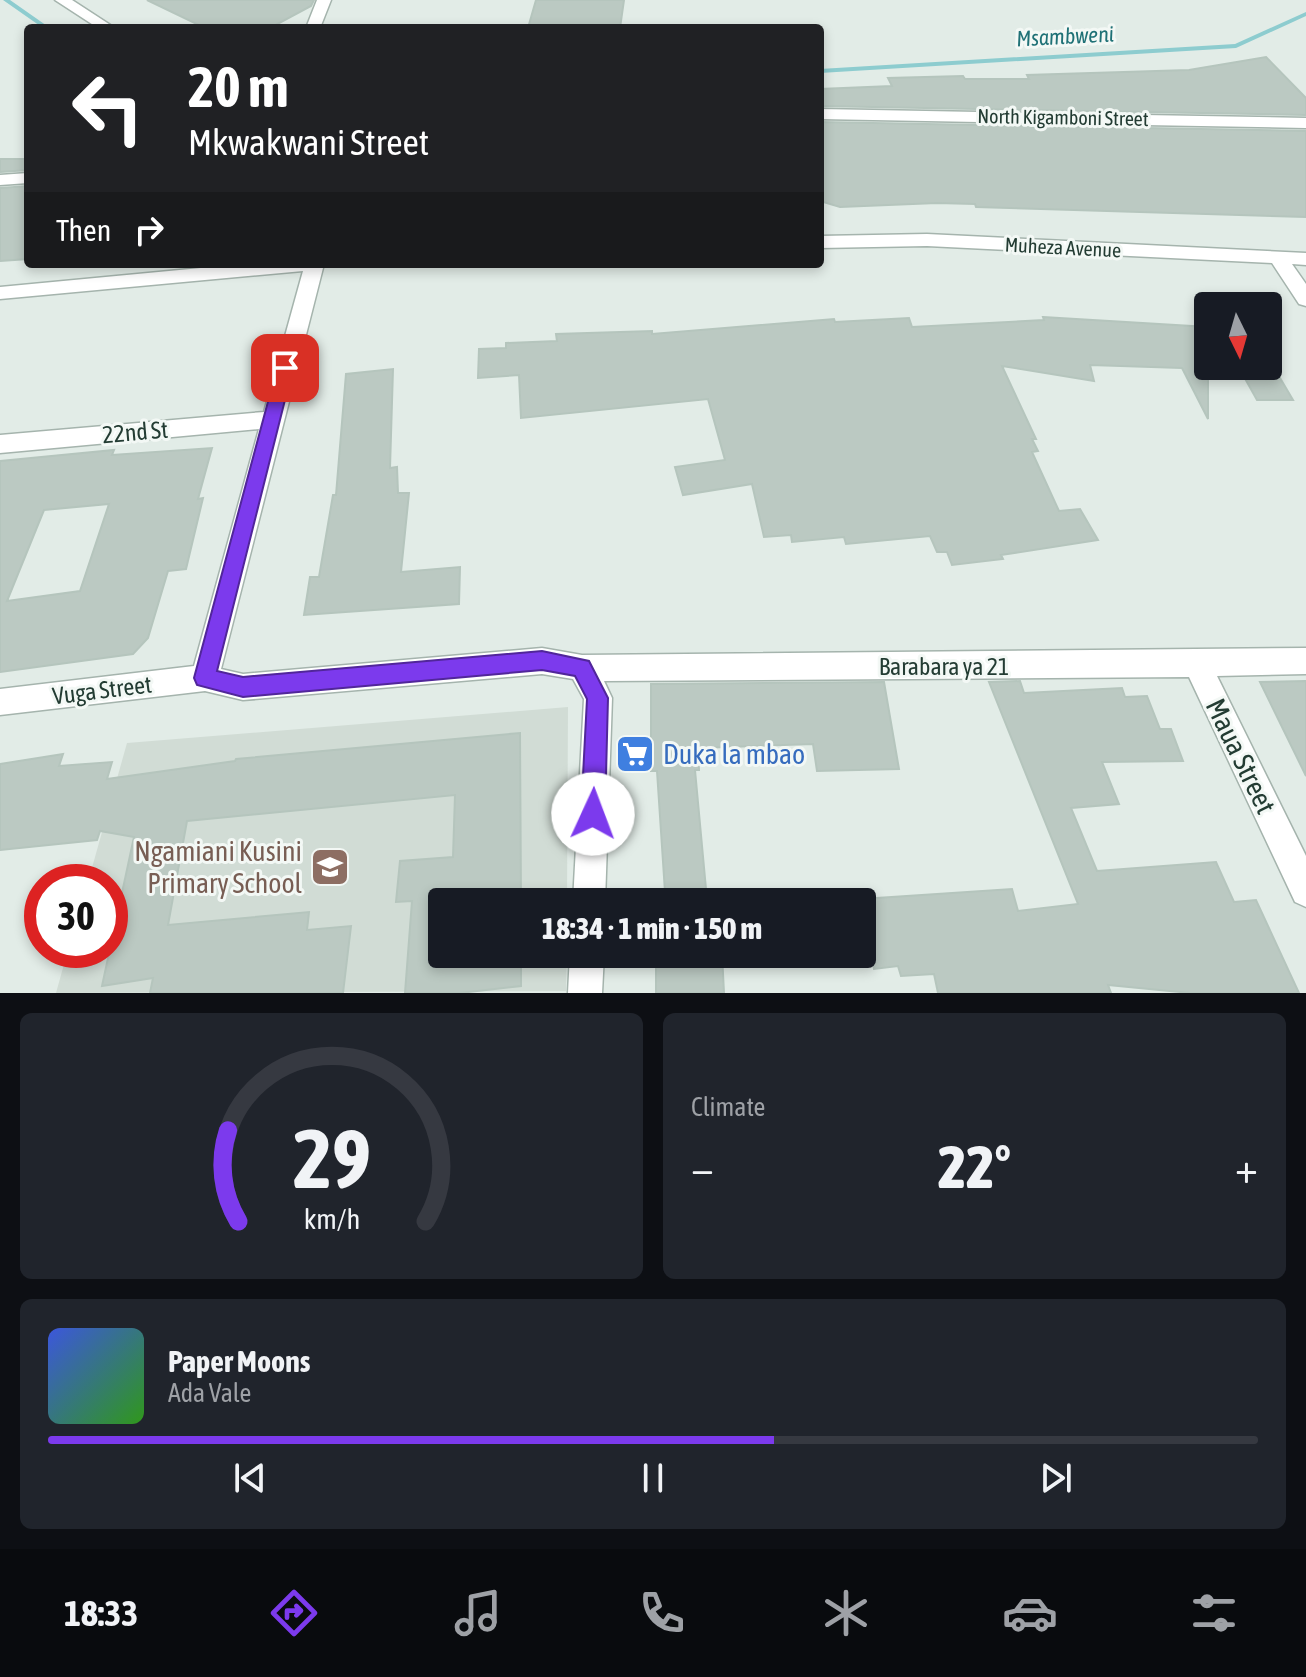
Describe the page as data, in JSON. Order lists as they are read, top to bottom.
{
  "streets": {
    "street": [
      "North Kigamboni Street",
      "Muheza Avenue",
      "22nd St",
      "Barabara ya 21",
      "Vuga Street",
      "Maua Street"
    ]
  },
  "crossings": [
    ["Barabara ya 21", "Vuga Street"],
    ["Barabara ya 21", "Maua Street"]
  ],
  "water": ["Msambweni"],
  "places": {
    "supermarket": ["Duka la mbao"],
    "school or university": ["Ngamiani Kusini Primary School"]
  },
  "north": "bottom",
  "page": {
    "turn": ["20 m", "Mkwakwani Street"],
    "then": "Then",
    "limit": "30",
    "trip": "18:34 · 1 min · 150 m",
    "tile": "Climate",
    "heat": ["−", "22°", "+"],
    "song": ["Paper Moons", "Ada Vale"],
    "tabs": "18:33",
    "gauge": ["29", "km/h"]
  }
}
